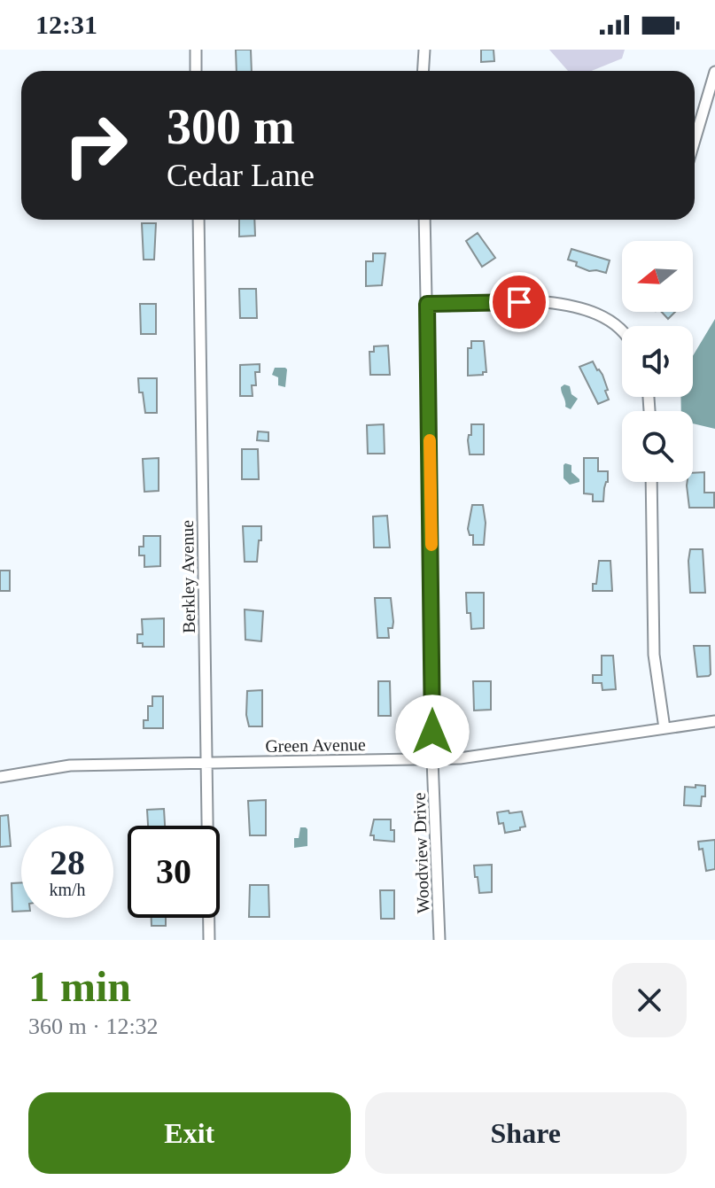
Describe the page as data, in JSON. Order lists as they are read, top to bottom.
{
  "streets": {
    "street": ["Berkley Avenue", "Green Avenue", "Woodview Drive"]
  },
  "crossings": [
    ["Berkley Avenue", "Green Avenue"],
    ["Green Avenue", "Woodview Drive"]
  ],
  "north": "left",
  "page": {
    "status": "12:31",
    "turn": ["300 m", "Cedar Lane"],
    "speed": "28 km/h",
    "limit": "30",
    "heading": ["1 min", "360 m · 12:32"],
    "buttons": ["Exit", "Share"]
  }
}
